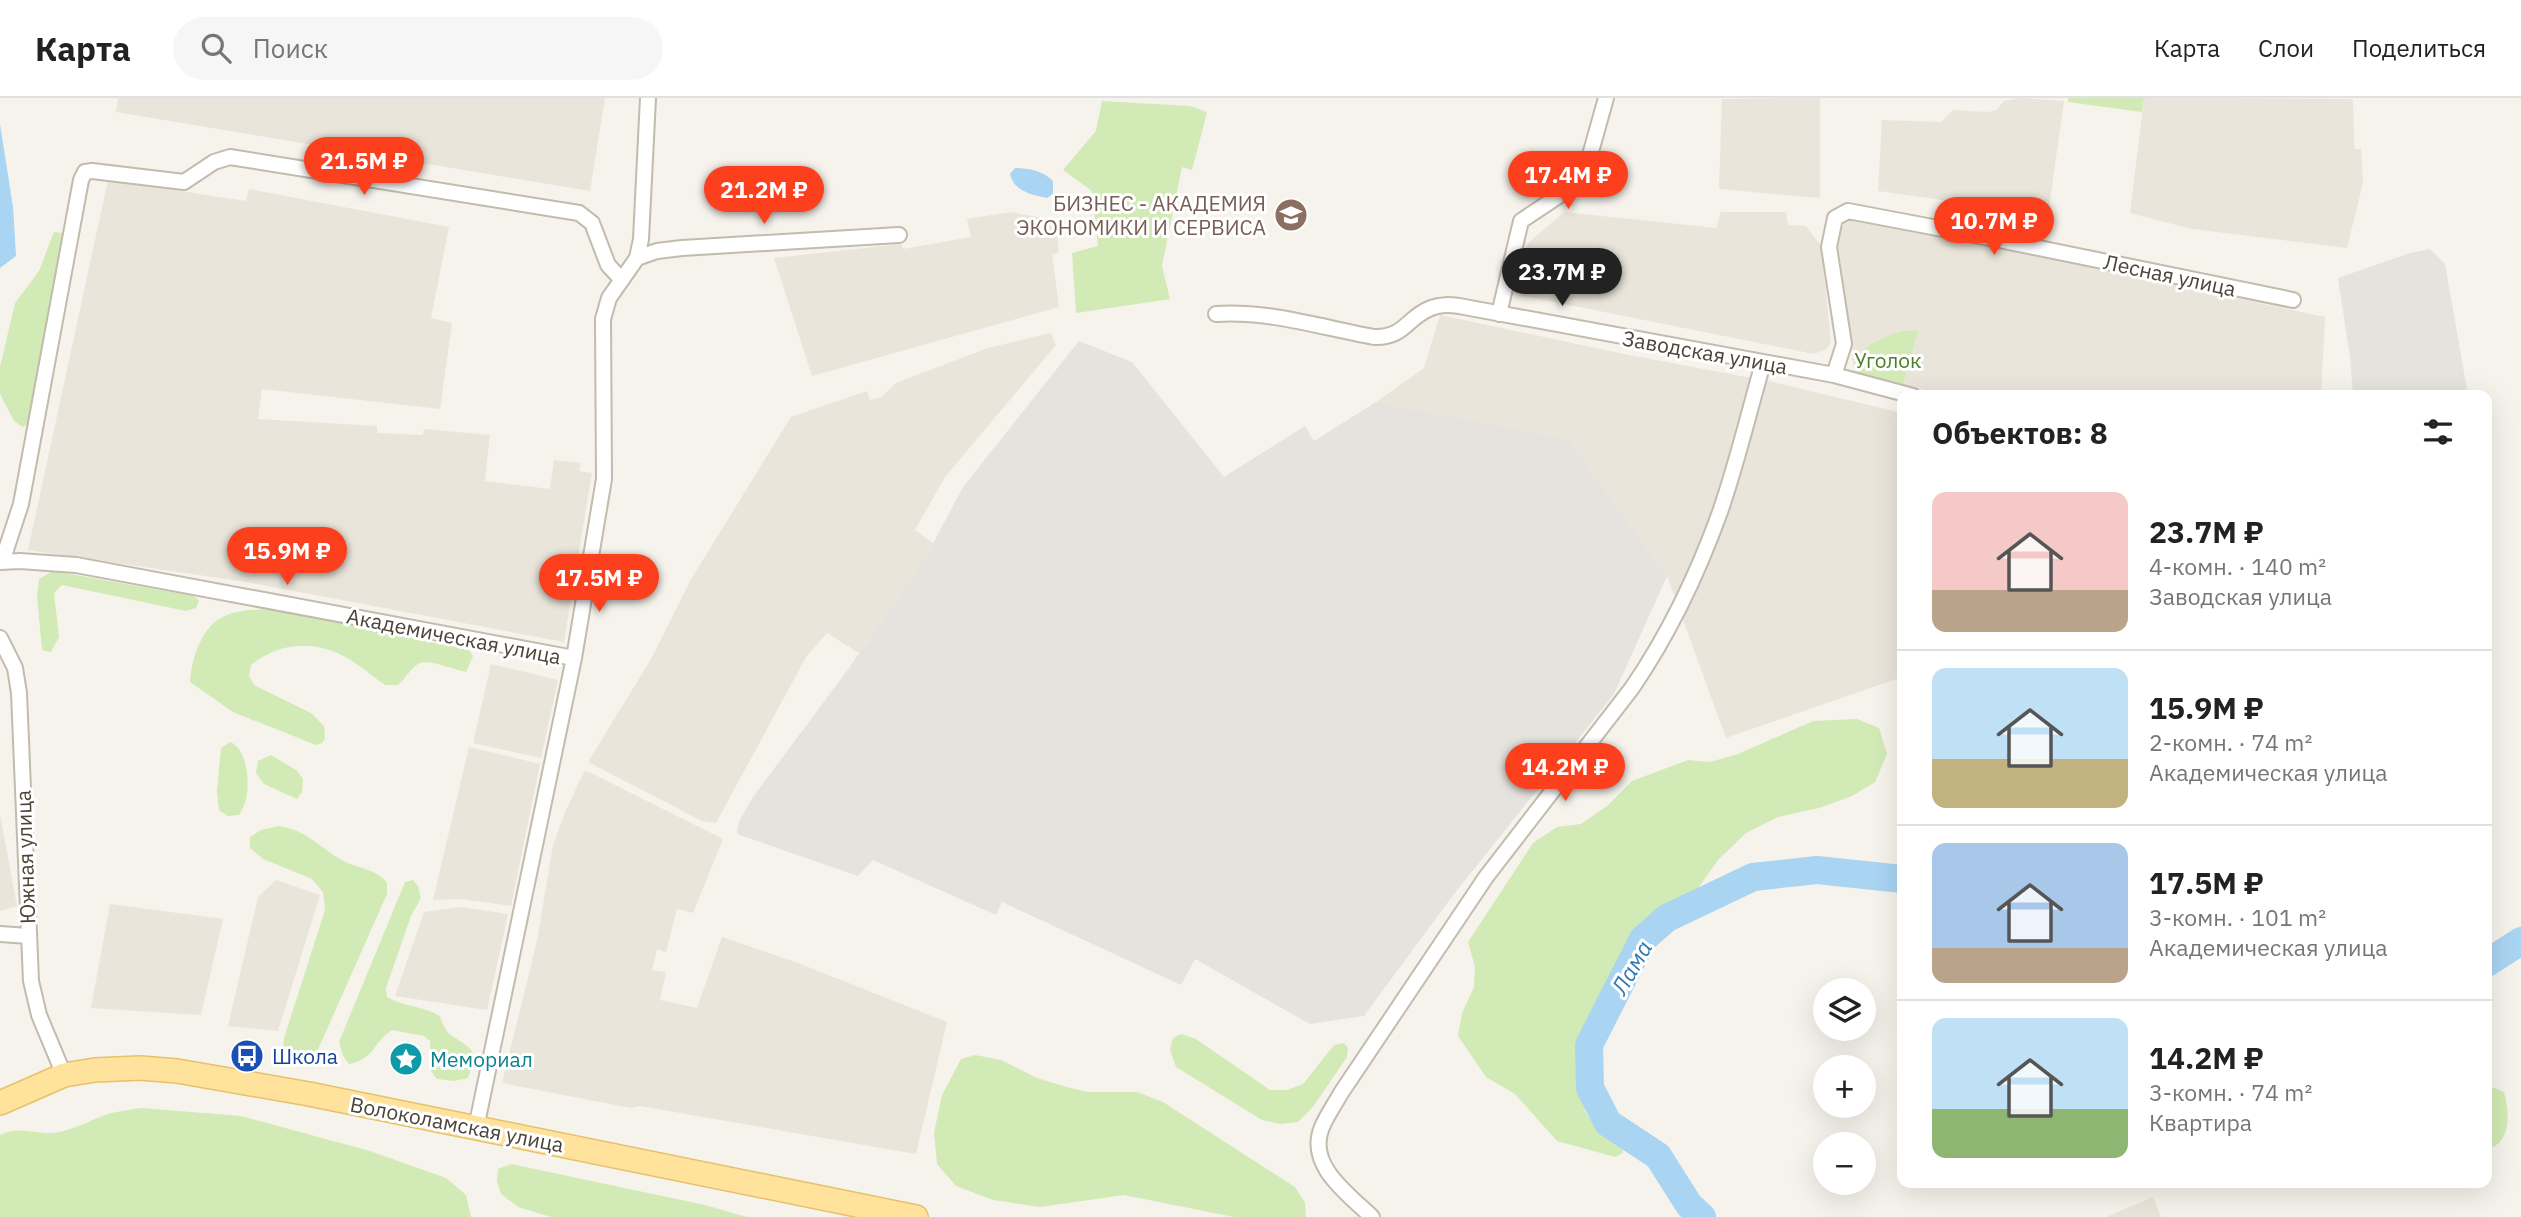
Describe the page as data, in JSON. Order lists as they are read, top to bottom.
{
  "streets": {
    "main road": ["Волоколамская улица"],
    "street": [
      "Лесная улица",
      "Заводская улица",
      "Академическая улица",
      "Южная улица"
    ]
  },
  "crossings": [
    ["Лесная улица", "Заводская улица"],
    ["Академическая улица", "Волоколамская улица"],
    ["Южная улица", "Волоколамская улица"]
  ],
  "water": ["Лама"],
  "parks": ["Уголок"],
  "places": {
    "school or university": ["БИЗНЕС - АКАДЕМИЯ ЭКОНОМИКИ И СЕРВИСА"],
    "bus stop": ["Школа"],
    "place": ["Мемориал"]
  },
  "page": {
    "header": "Карта",
    "search": "Поиск",
    "nav": ["Карта", "Слои", "Поделиться"],
    "price": [
      "21.5M ₽",
      "17.4M ₽",
      "21.2M ₽",
      "10.7M ₽",
      "23.7M ₽",
      "15.9M ₽",
      "17.5M ₽",
      "14.2M ₽"
    ],
    "heading": "Объектов: 8",
    "list": [
      {
        "name": "23.7M ₽",
        "note": "4-комн. · 140 m² · Заводская улица"
      },
      {
        "name": "15.9M ₽",
        "note": "2-комн. · 74 m² · Академическая улица"
      },
      {
        "name": "17.5M ₽",
        "note": "3-комн. · 101 m² · Академическая улица"
      },
      {
        "name": "14.2M ₽",
        "note": "3-комн. · 74 m² · Квартира"
      }
    ],
    "map_buttons": ["+", "−"]
  }
}
